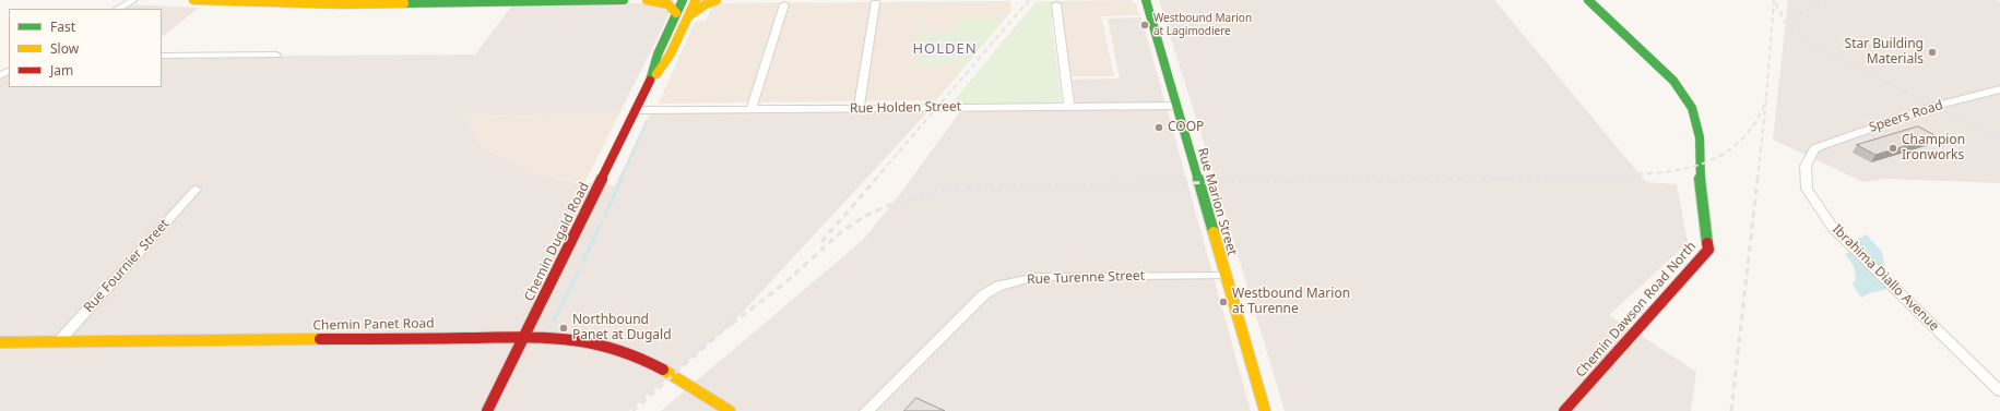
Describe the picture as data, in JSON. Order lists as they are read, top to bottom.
{
  "streets": {
    "street": [
      "Rue Holden Street",
      "Speers Road",
      "Rue Marion Street",
      "Chemin Dugald Road",
      "Rue Fournier Street",
      "Rue Turenne Street",
      "Ibrahima Diallo Avenue",
      "Chemin Dawson Road North",
      "Chemin Panet Road"
    ]
  },
  "crossings": [
    ["Rue Holden Street", "Rue Marion Street"],
    ["Rue Holden Street", "Chemin Dugald Road"],
    ["Speers Road", "Ibrahima Diallo Avenue"],
    ["Rue Marion Street", "Rue Turenne Street"],
    ["Chemin Dugald Road", "Chemin Panet Road"],
    ["Rue Fournier Street", "Chemin Panet Road"]
  ],
  "districts": ["HOLDEN"],
  "places": [
    "Westbound Marion at Lagimodiere",
    "Star Building Materials",
    "COOP",
    "Champion Ironworks",
    "Westbound Marion at Turenne",
    "Northbound Panet at Dugald"
  ],
  "legend": ["Fast", "Slow", "Jam"]
}
